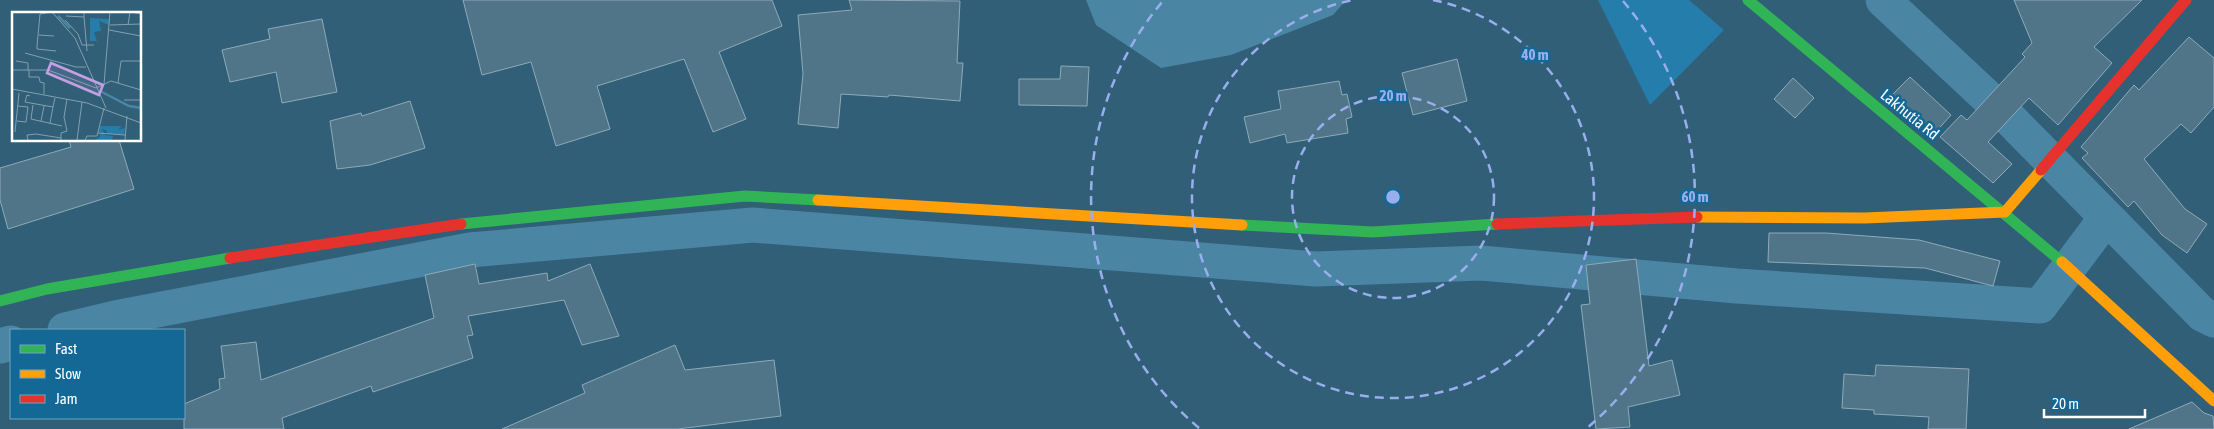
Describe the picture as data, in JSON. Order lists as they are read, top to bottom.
{
  "streets": {
    "street": ["Lakhutia Rd"]
  },
  "legend": ["Fast", "Slow", "Jam"],
  "scale_bar": "20 m",
  "rings": ["40 m", "20 m", "60 m"]
}
